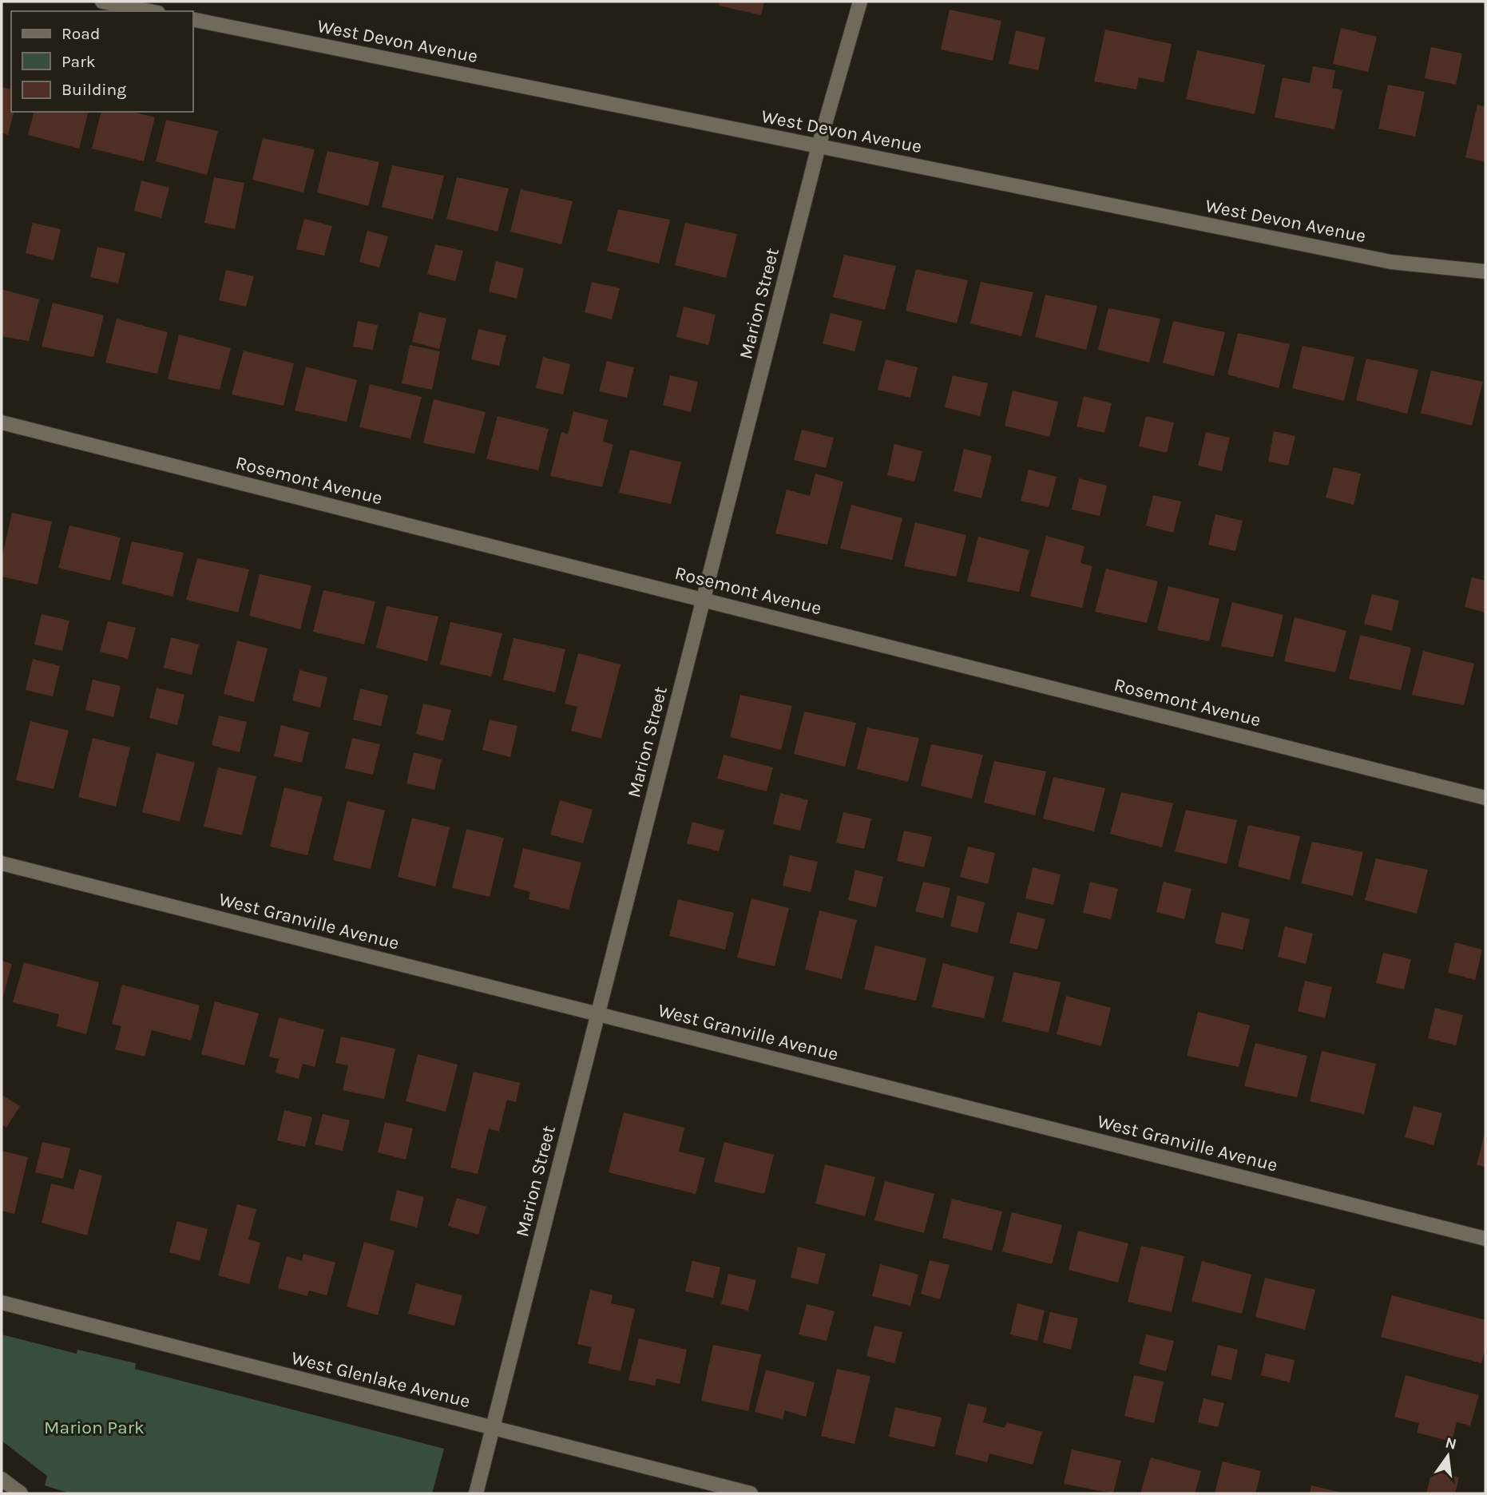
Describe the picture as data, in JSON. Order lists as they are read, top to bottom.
{
  "streets": {
    "street": [
      "West Devon Avenue",
      "Marion Street",
      "Rosemont Avenue",
      "West Granville Avenue",
      "West Glenlake Avenue"
    ]
  },
  "crossings": [
    ["West Devon Avenue", "Marion Street"],
    ["Marion Street", "Rosemont Avenue"],
    ["Marion Street", "West Granville Avenue"],
    ["Marion Street", "West Glenlake Avenue"]
  ],
  "parks": ["Marion Park"],
  "legend": ["Road", "Park", "Building"],
  "north": "top"
}
